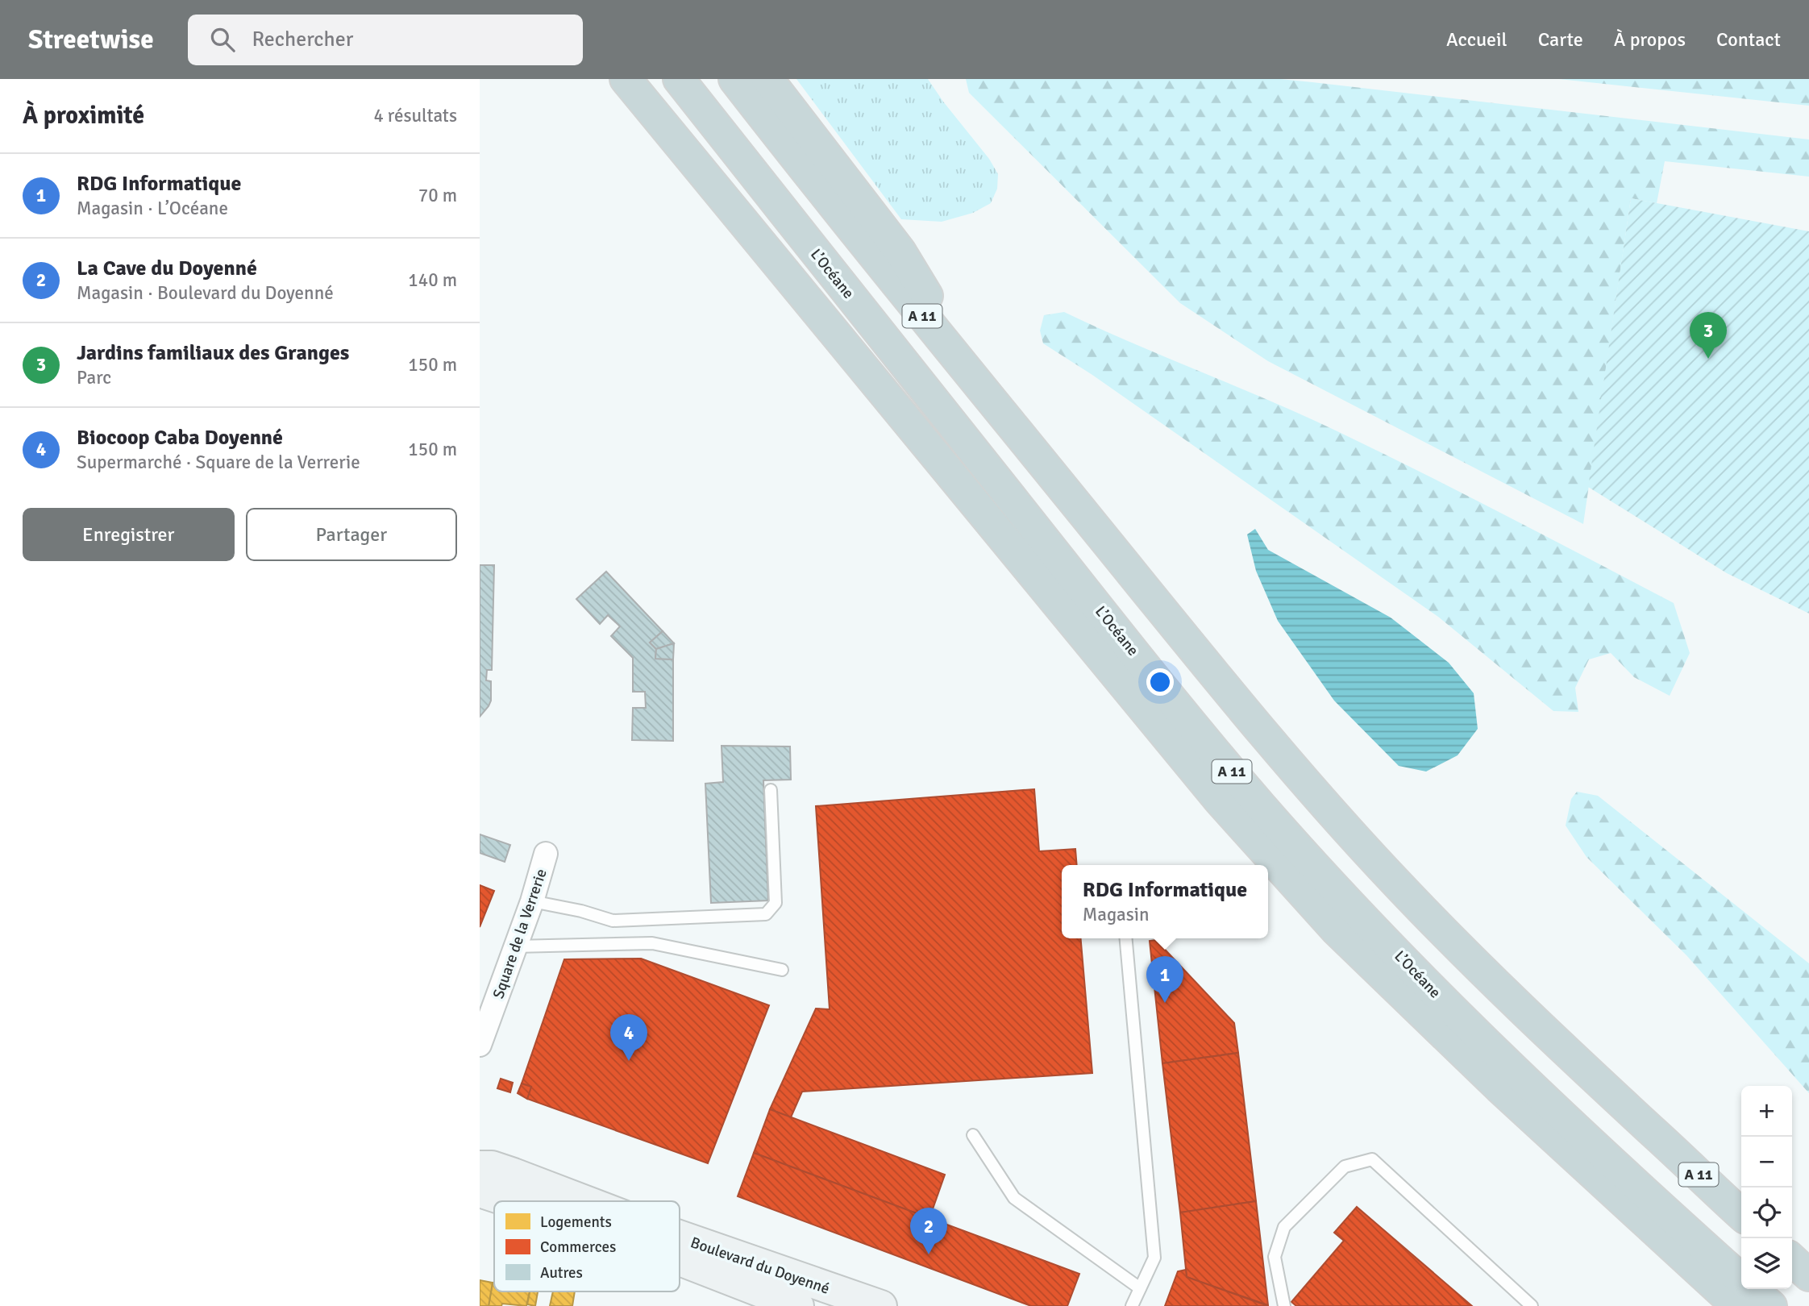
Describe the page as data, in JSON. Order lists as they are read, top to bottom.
{
  "streets": {
    "highway": ["L’Océane", "A 11"],
    "main road": ["Boulevard du Doyenné"],
    "street": ["Square de la Verrerie"]
  },
  "legend": ["Logements", "Commerces", "Autres"],
  "page": {
    "header": "Streetwise",
    "search": "Rechercher",
    "nav": [
      "Accueil",
      "Carte",
      "À propos",
      "Contact"
    ],
    "heading": ["À proximité", "4 résultats"],
    "list": [
      {
        "mark": "1",
        "name": "RDG Informatique",
        "note": "Magasin · L’Océane",
        "value": "70 m"
      },
      {
        "mark": "2",
        "name": "La Cave du Doyenné",
        "note": "Magasin · Boulevard du Doyenné",
        "value": "140 m"
      },
      {
        "mark": "3",
        "name": "Jardins familiaux des Granges",
        "note": "Parc",
        "value": "150 m"
      },
      {
        "mark": "4",
        "name": "Biocoop Caba Doyenné",
        "note": "Supermarché · Square de la Verrerie",
        "value": "150 m"
      }
    ],
    "pins": [
      "3",
      "1",
      "4",
      "2"
    ],
    "buttons": ["Enregistrer", "Partager"],
    "popup": ["RDG Informatique", "Magasin"],
    "map_buttons": ["+", "−"]
  }
}
